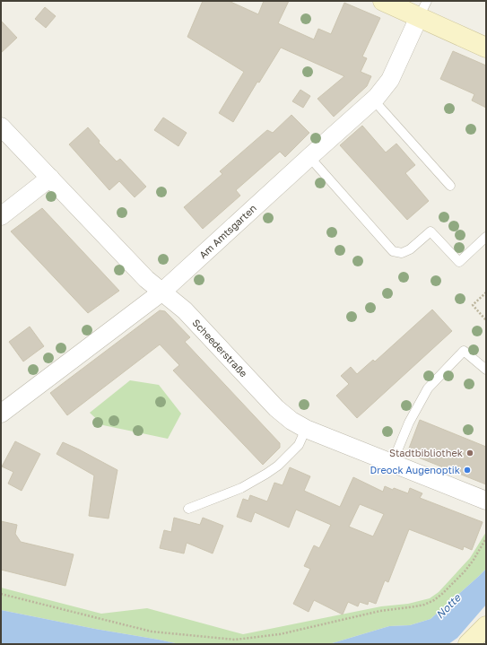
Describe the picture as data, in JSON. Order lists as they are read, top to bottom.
{
  "streets": {
    "street": ["Am Amtsgarten", "Scheederstraße"]
  },
  "crossings": [
    ["Am Amtsgarten", "Scheederstraße"]
  ],
  "water": ["Notte"],
  "places": ["Stadtbibliothek", "Dreock Augenoptik"]
}
